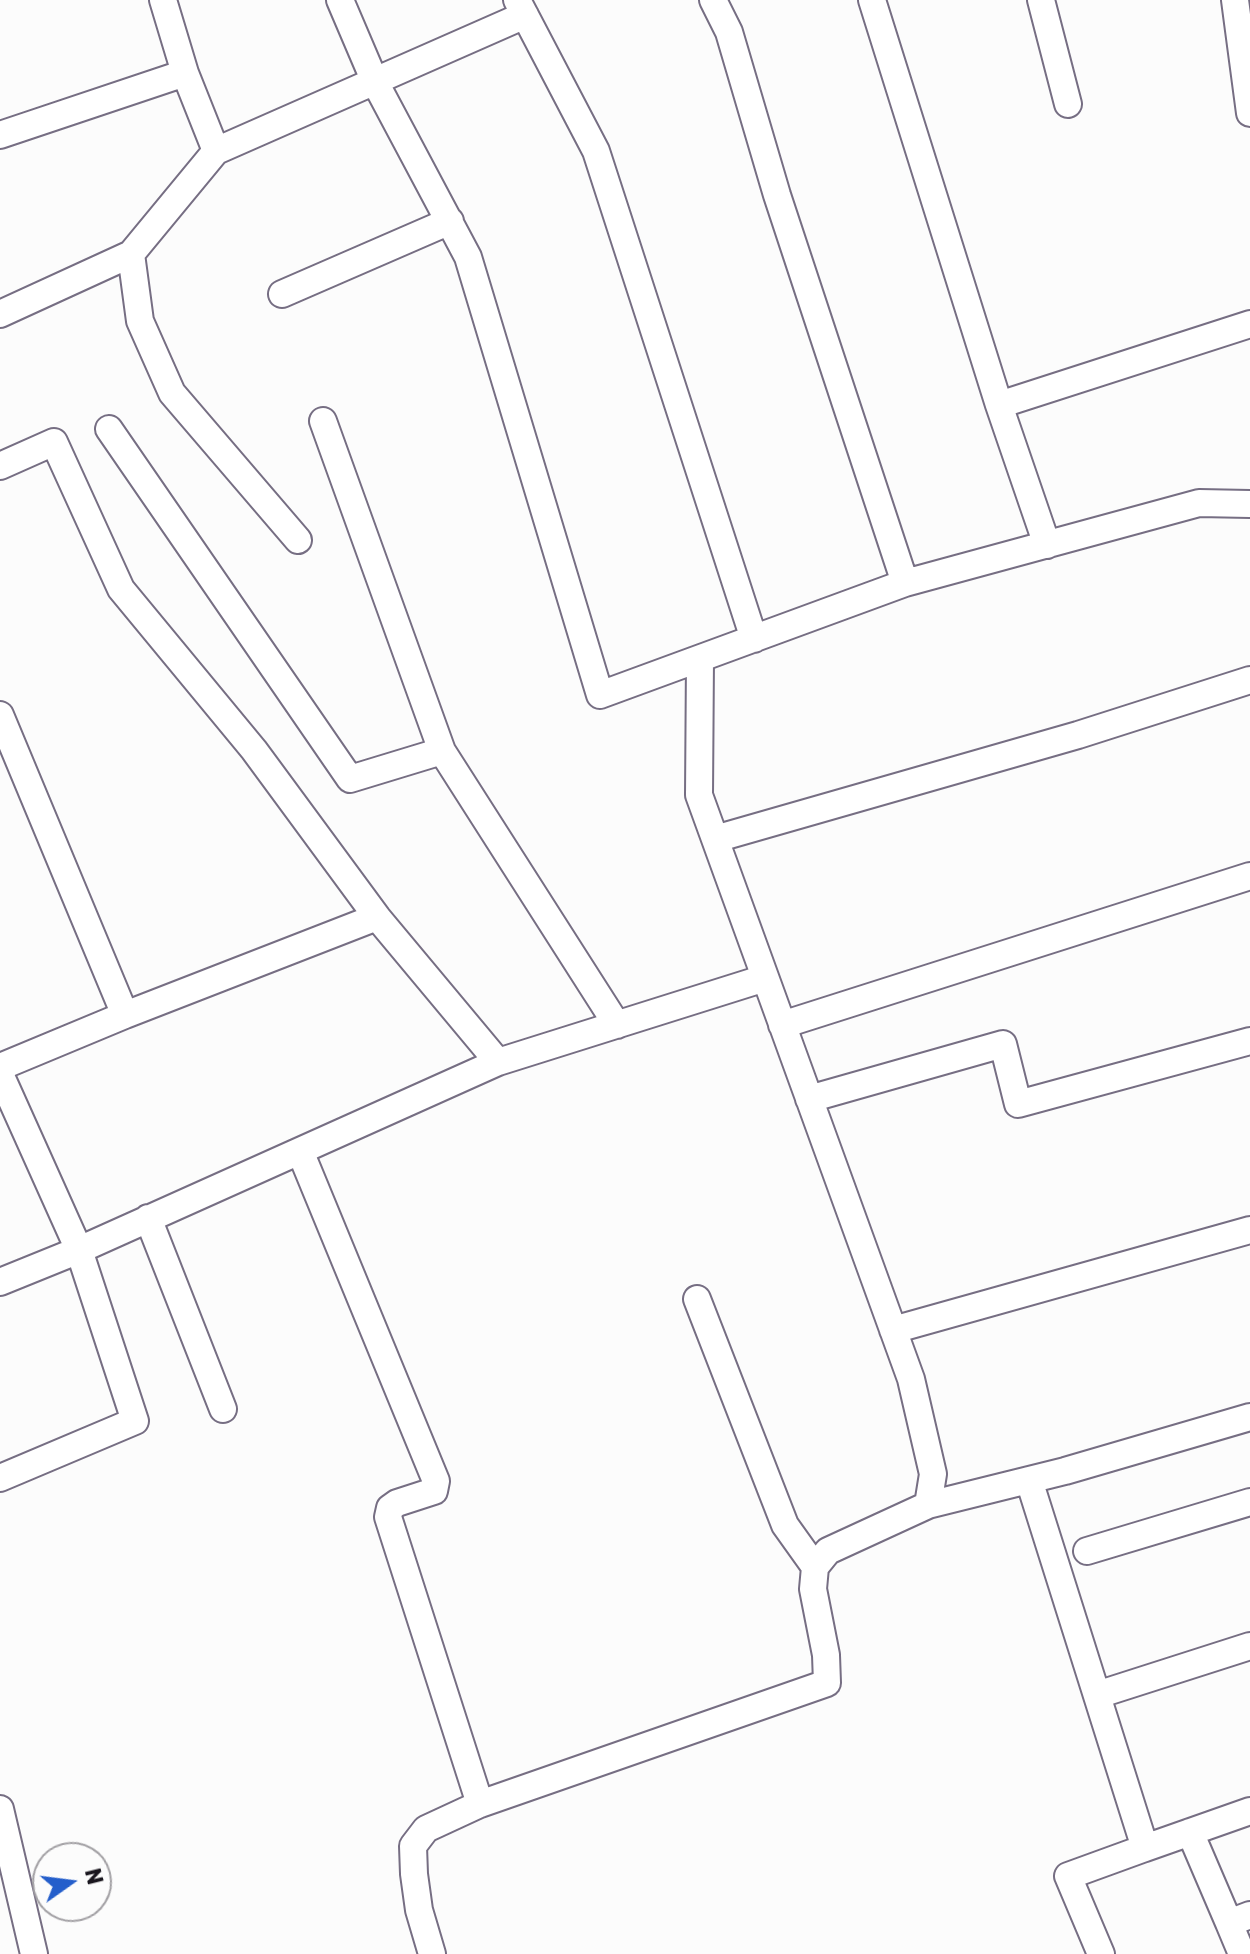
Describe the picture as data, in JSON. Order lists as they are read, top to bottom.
{
  "north": "right"
}
